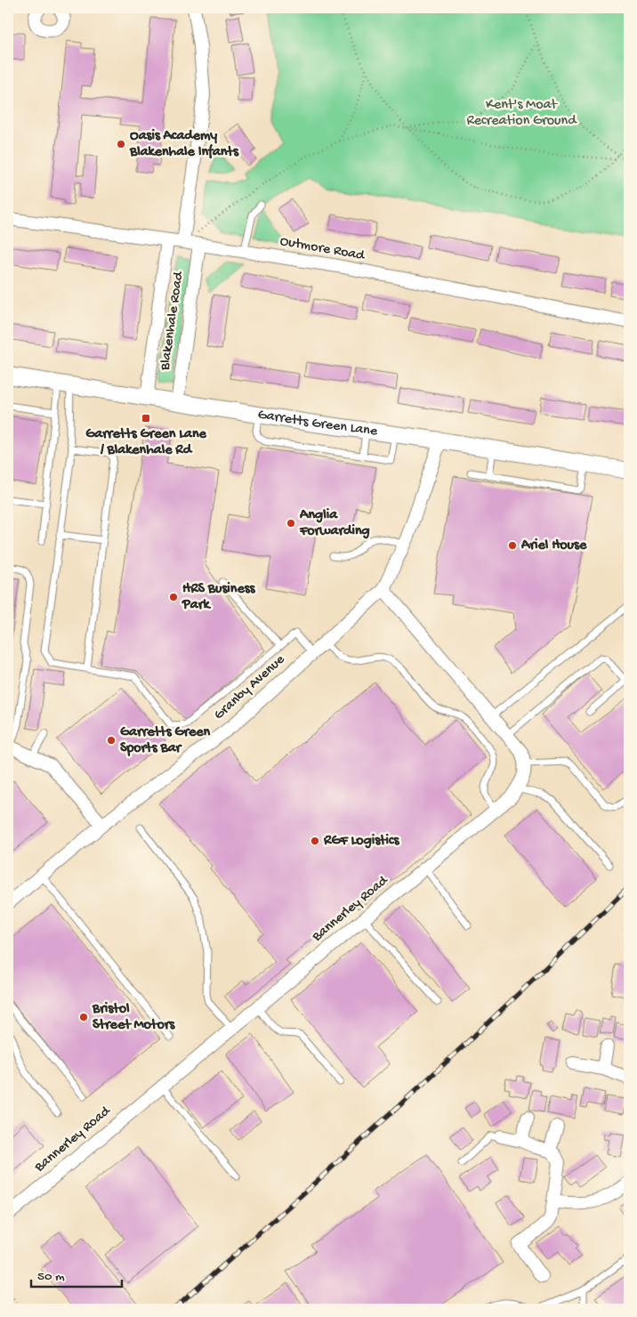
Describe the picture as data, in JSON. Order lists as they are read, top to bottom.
{
  "streets": {
    "street": [
      "Outmore Road",
      "Blakenhale Road",
      "Garretts Green Lane",
      "Granby Avenue",
      "Bannerley Road"
    ]
  },
  "crossings": [
    ["Outmore Road", "Blakenhale Road"],
    ["Blakenhale Road", "Garretts Green Lane"],
    ["Garretts Green Lane", "Granby Avenue"]
  ],
  "parks": ["Kent's Moat Recreation Ground"],
  "places": {
    "other": [
      "Oasis Academy Blakenhale Infants",
      "Anglia Forwarding",
      "Ariel House",
      "HRS Business Park",
      "Garretts Green Sports Bar",
      "RGF Logistics",
      "Bristol Street Motors"
    ],
    "transit": ["Garretts Green Lane / Blakenhale Rd"]
  },
  "scale_bar": "50 m"
}
